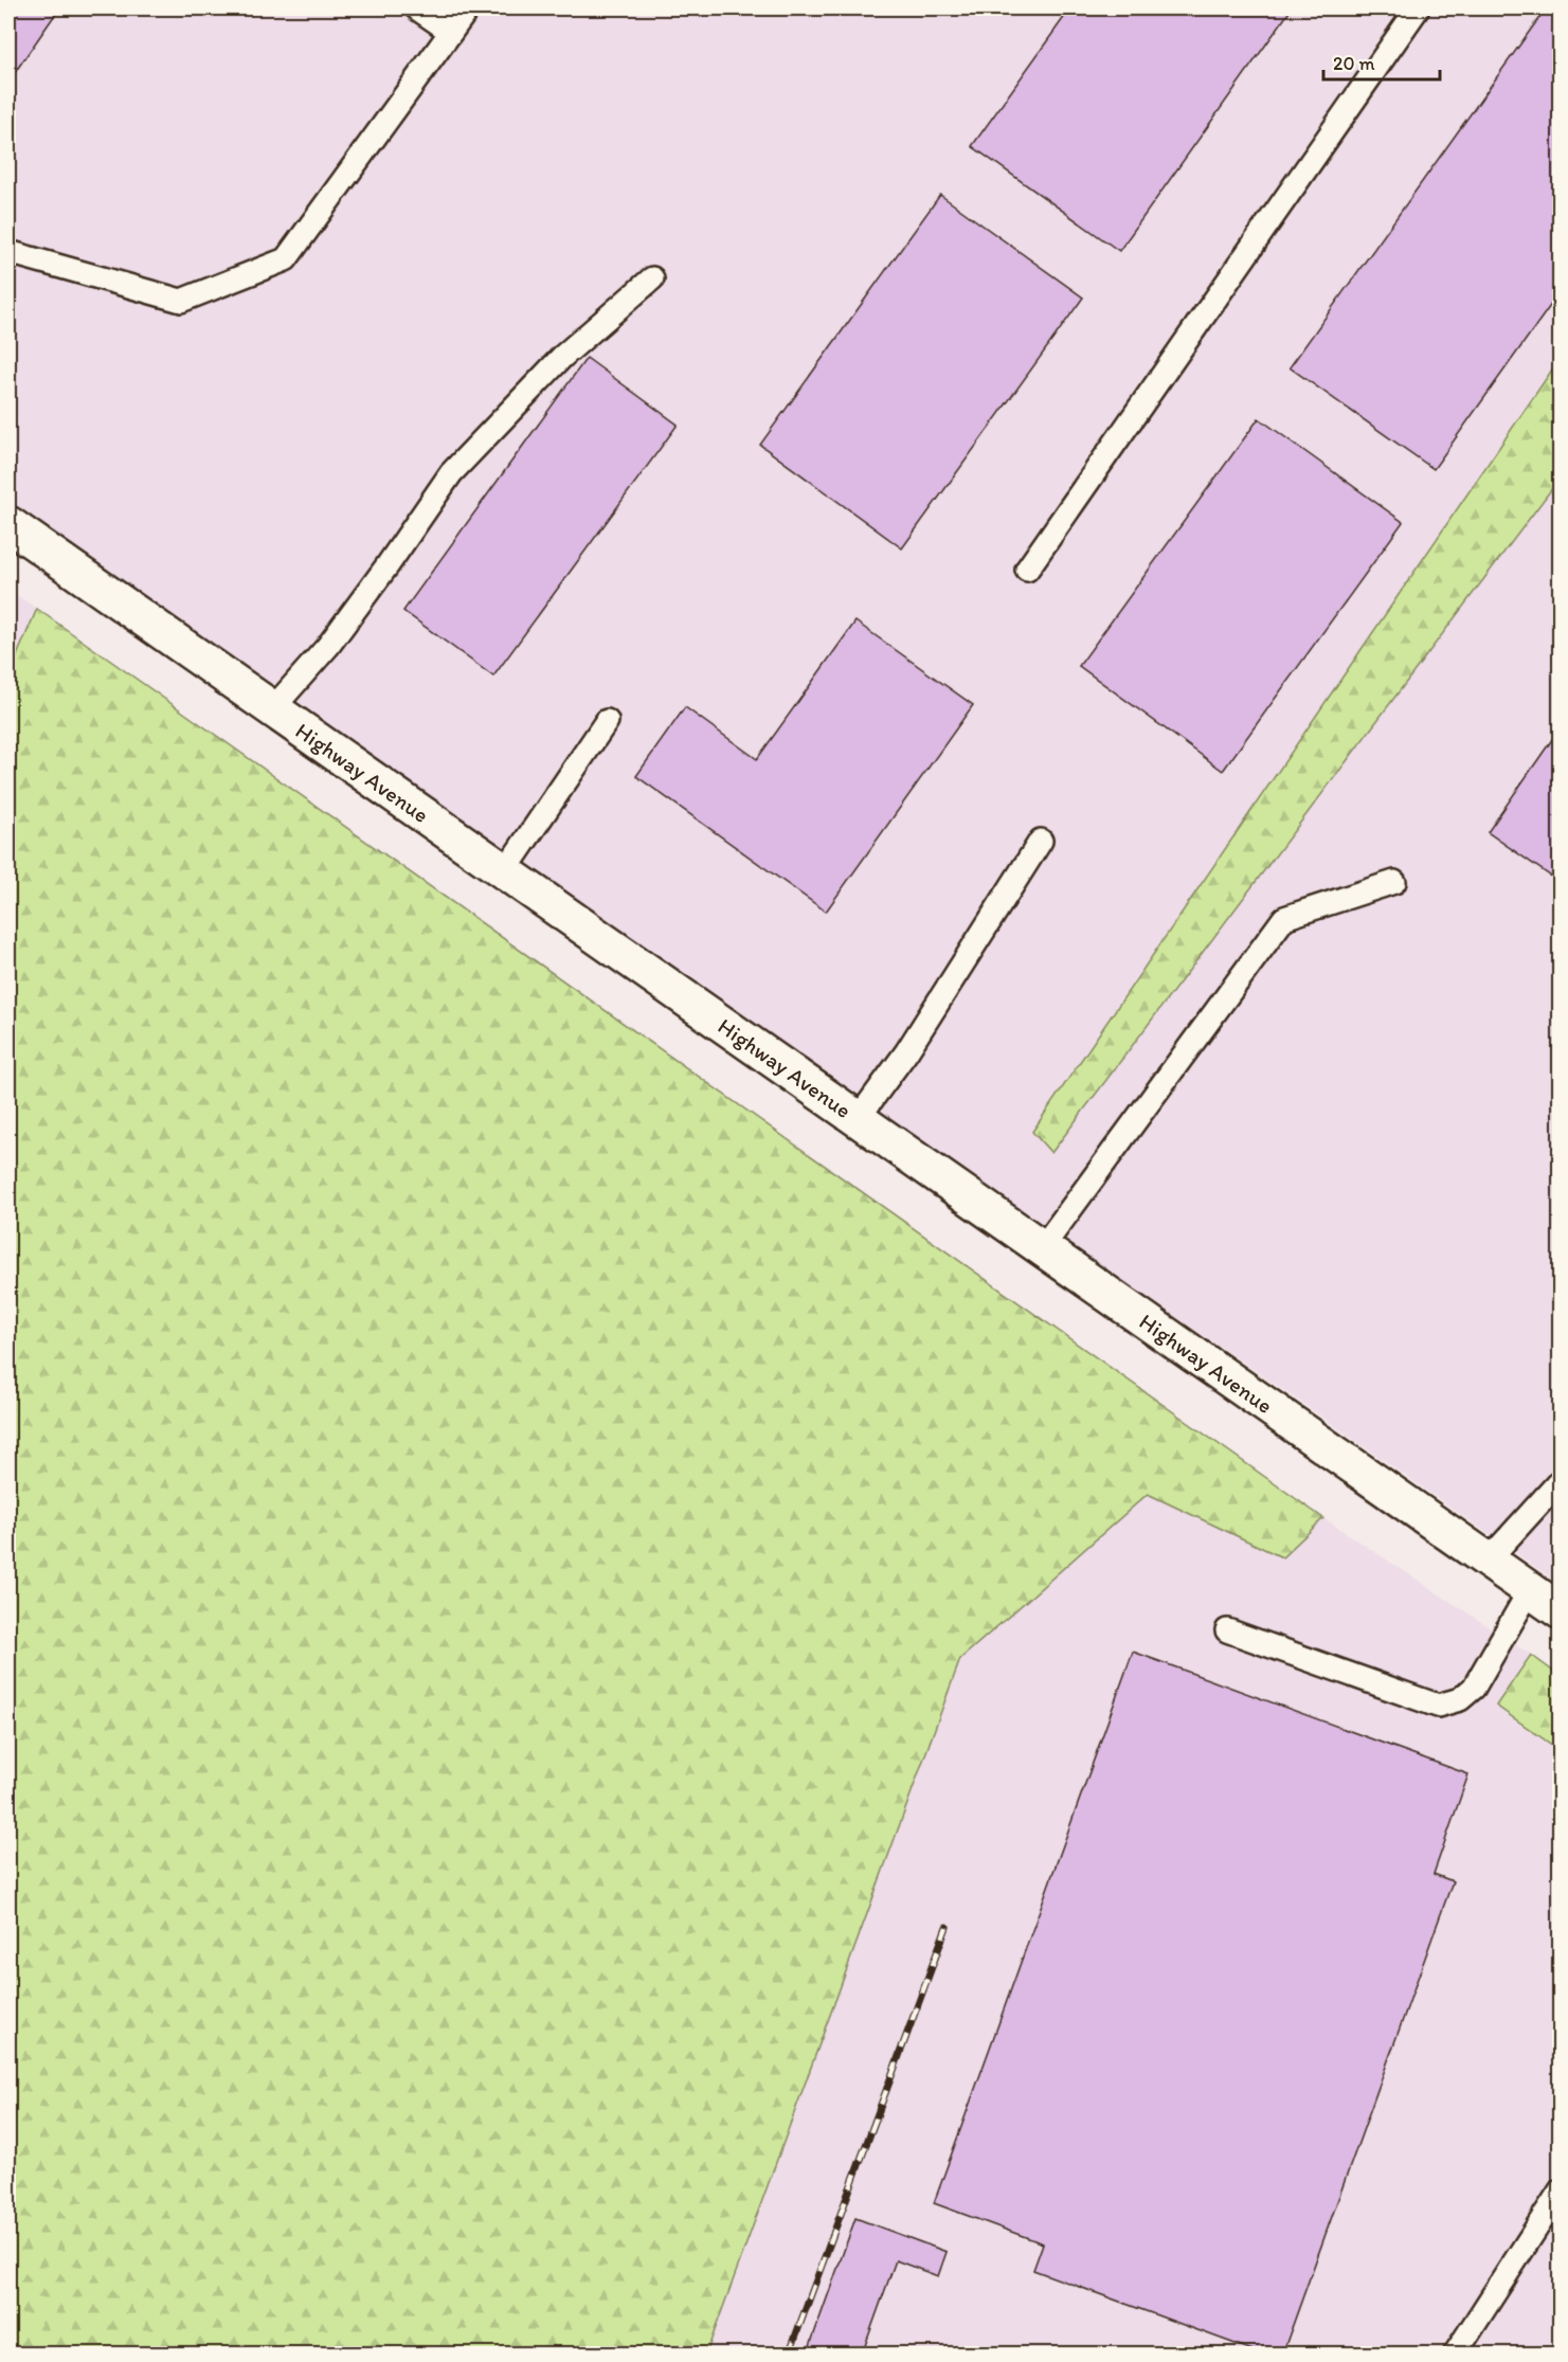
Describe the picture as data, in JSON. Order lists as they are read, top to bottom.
{
  "streets": {
    "street": ["Highway Avenue"]
  },
  "scale_bar": "20 m"
}
